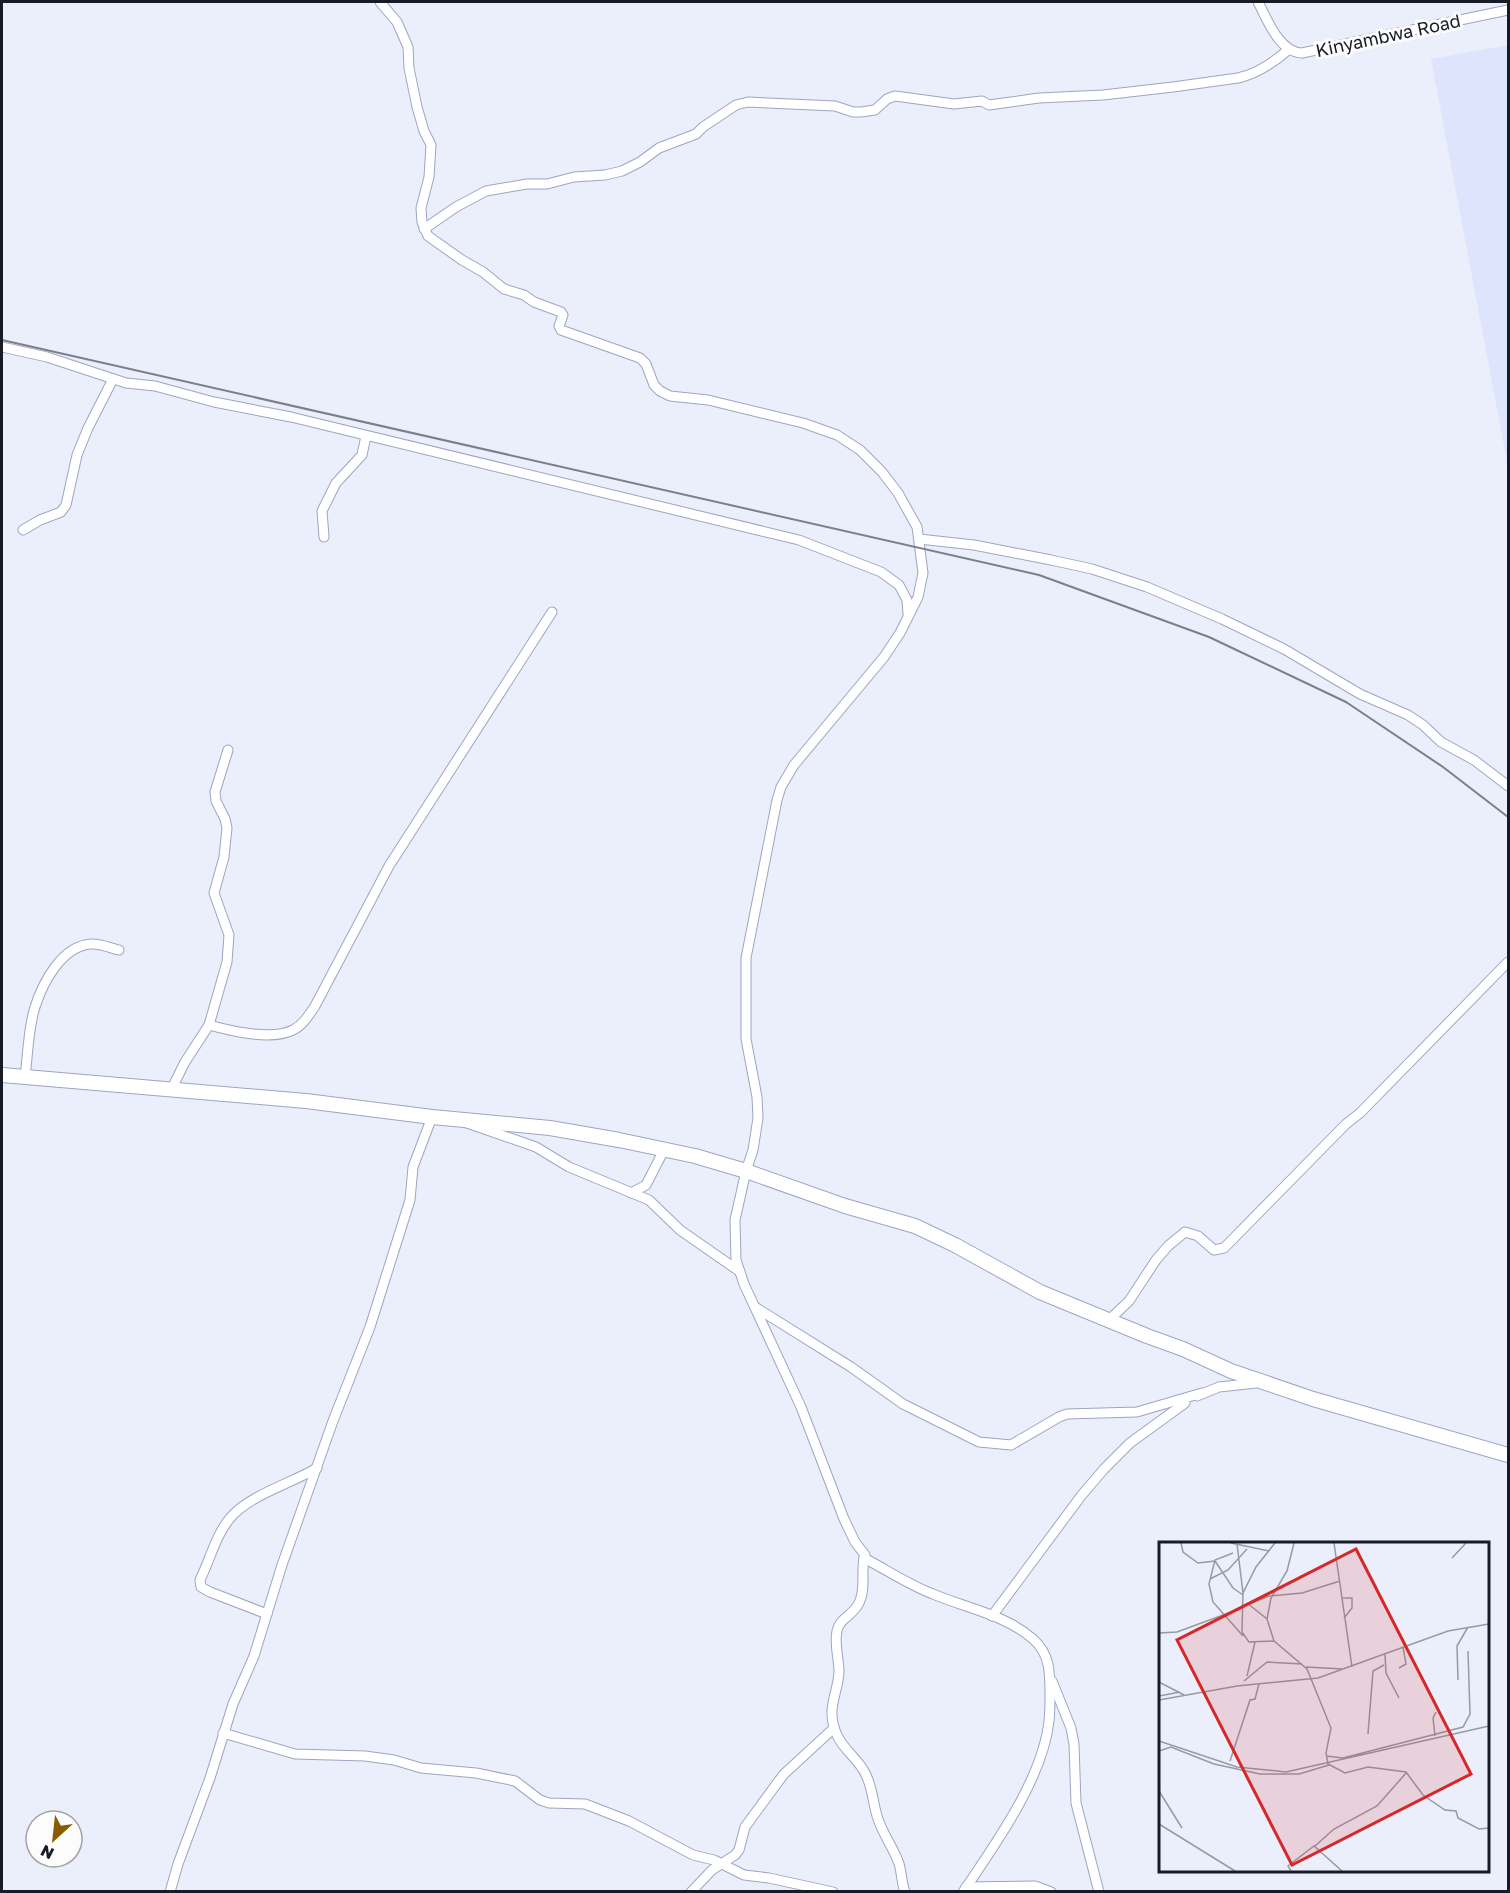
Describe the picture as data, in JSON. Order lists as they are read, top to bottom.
{
  "streets": {
    "street": ["Kinyambwa Road"]
  },
  "north": "bottom left"
}
